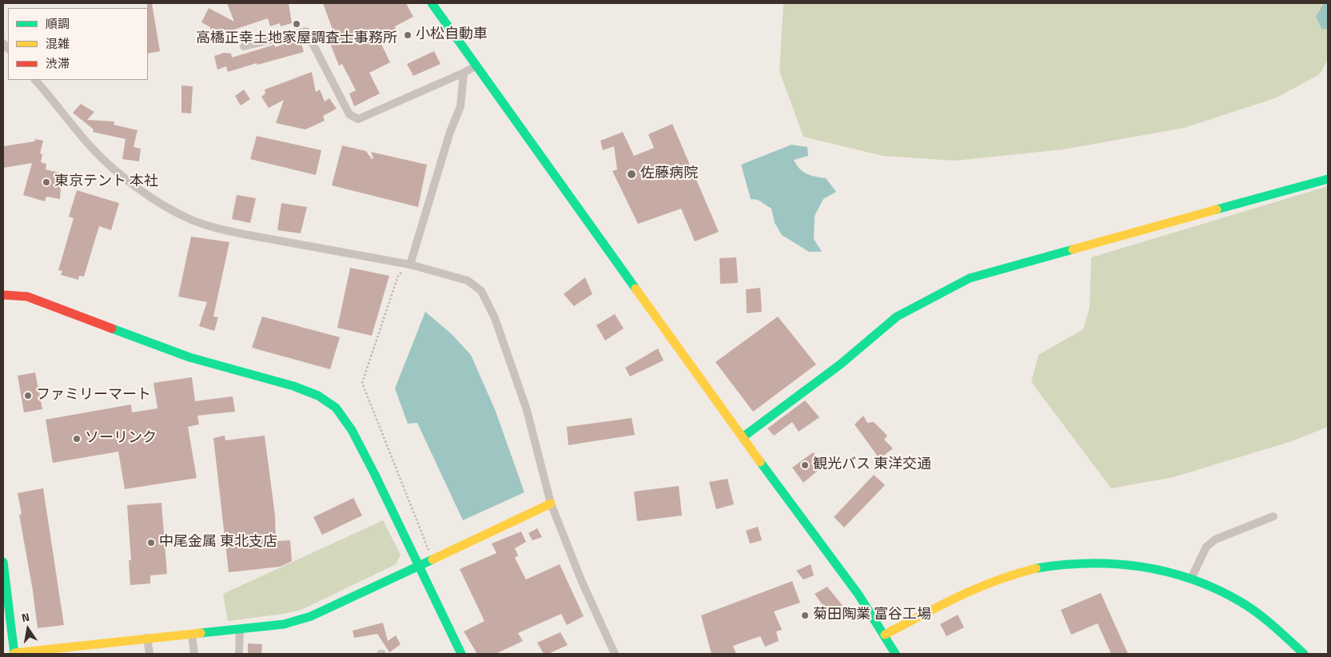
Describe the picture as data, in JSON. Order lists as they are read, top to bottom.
{
  "places": [
    "高橋正幸土地家屋調査士事務所",
    "小松自動車",
    "佐藤病院",
    "東京テント 本社",
    "ファミリーマート",
    "ソーリンク",
    "観光バス 東洋交通",
    "中尾金属 東北支店",
    "菊田陶業 富谷工場"
  ],
  "legend": ["順調", "混雑", "渋滞"],
  "north": "top"
}
